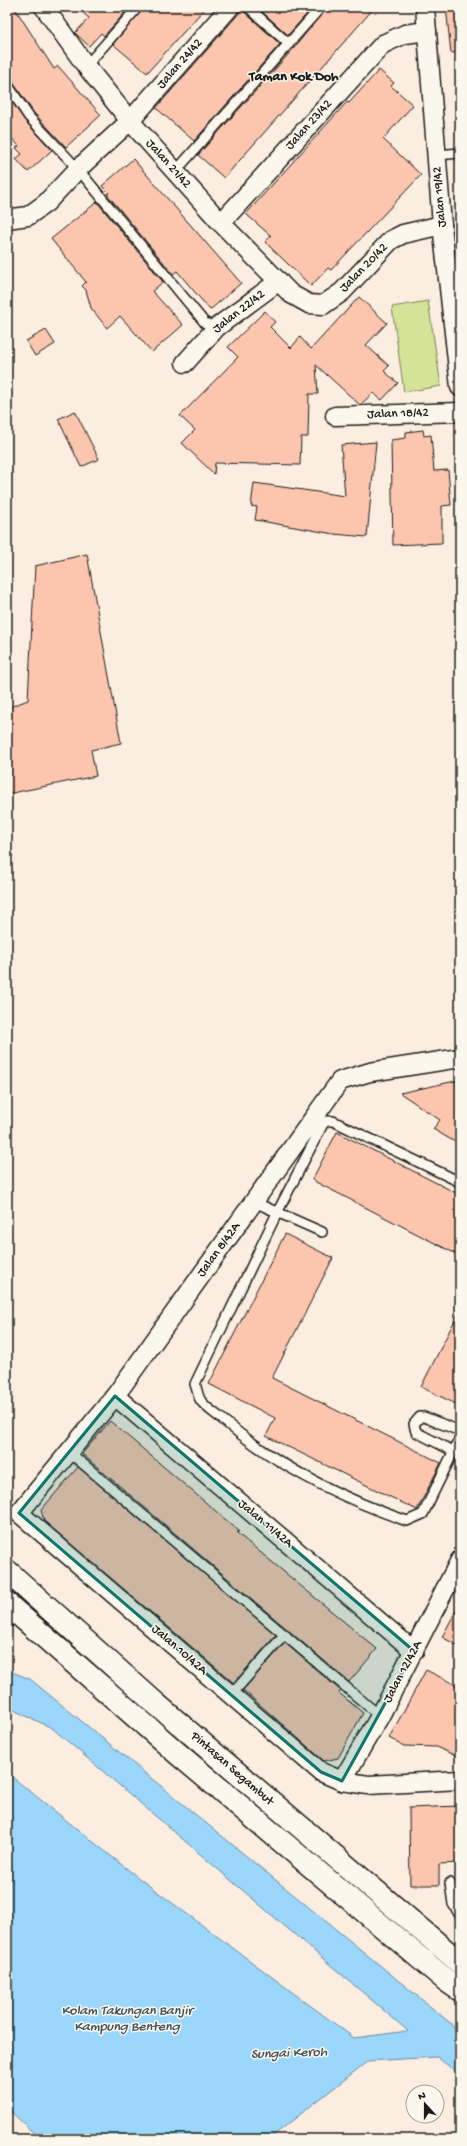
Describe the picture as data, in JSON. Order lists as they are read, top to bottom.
{
  "streets": {
    "main road": ["Pintasan Segambut"],
    "street": [
      "Jalan 24/42",
      "Jalan 23/42",
      "Jalan 21/42",
      "Jalan 19/42",
      "Jalan 20/42",
      "Jalan 22/42",
      "Jalan 18/42",
      "Jalan 8/42A",
      "Jalan 11/42A",
      "Jalan 10/42A",
      "Jalan 12/42A"
    ]
  },
  "crossings": [
    ["Jalan 24/42", "Jalan 21/42"],
    ["Jalan 23/42", "Jalan 21/42"],
    ["Jalan 23/42", "Jalan 19/42"],
    ["Jalan 21/42", "Jalan 20/42"],
    ["Jalan 21/42", "Jalan 22/42"],
    ["Jalan 19/42", "Jalan 20/42"],
    ["Jalan 8/42A", "Jalan 11/42A"],
    ["Jalan 8/42A", "Jalan 10/42A"],
    ["Jalan 11/42A", "Jalan 12/42A"],
    ["Jalan 10/42A", "Jalan 12/42A"]
  ],
  "districts": ["Taman Kok Doh"],
  "water": ["Kolam Takungan Banjir Kampung Benteng", "Sungai Keroh"],
  "north": "top"
}
